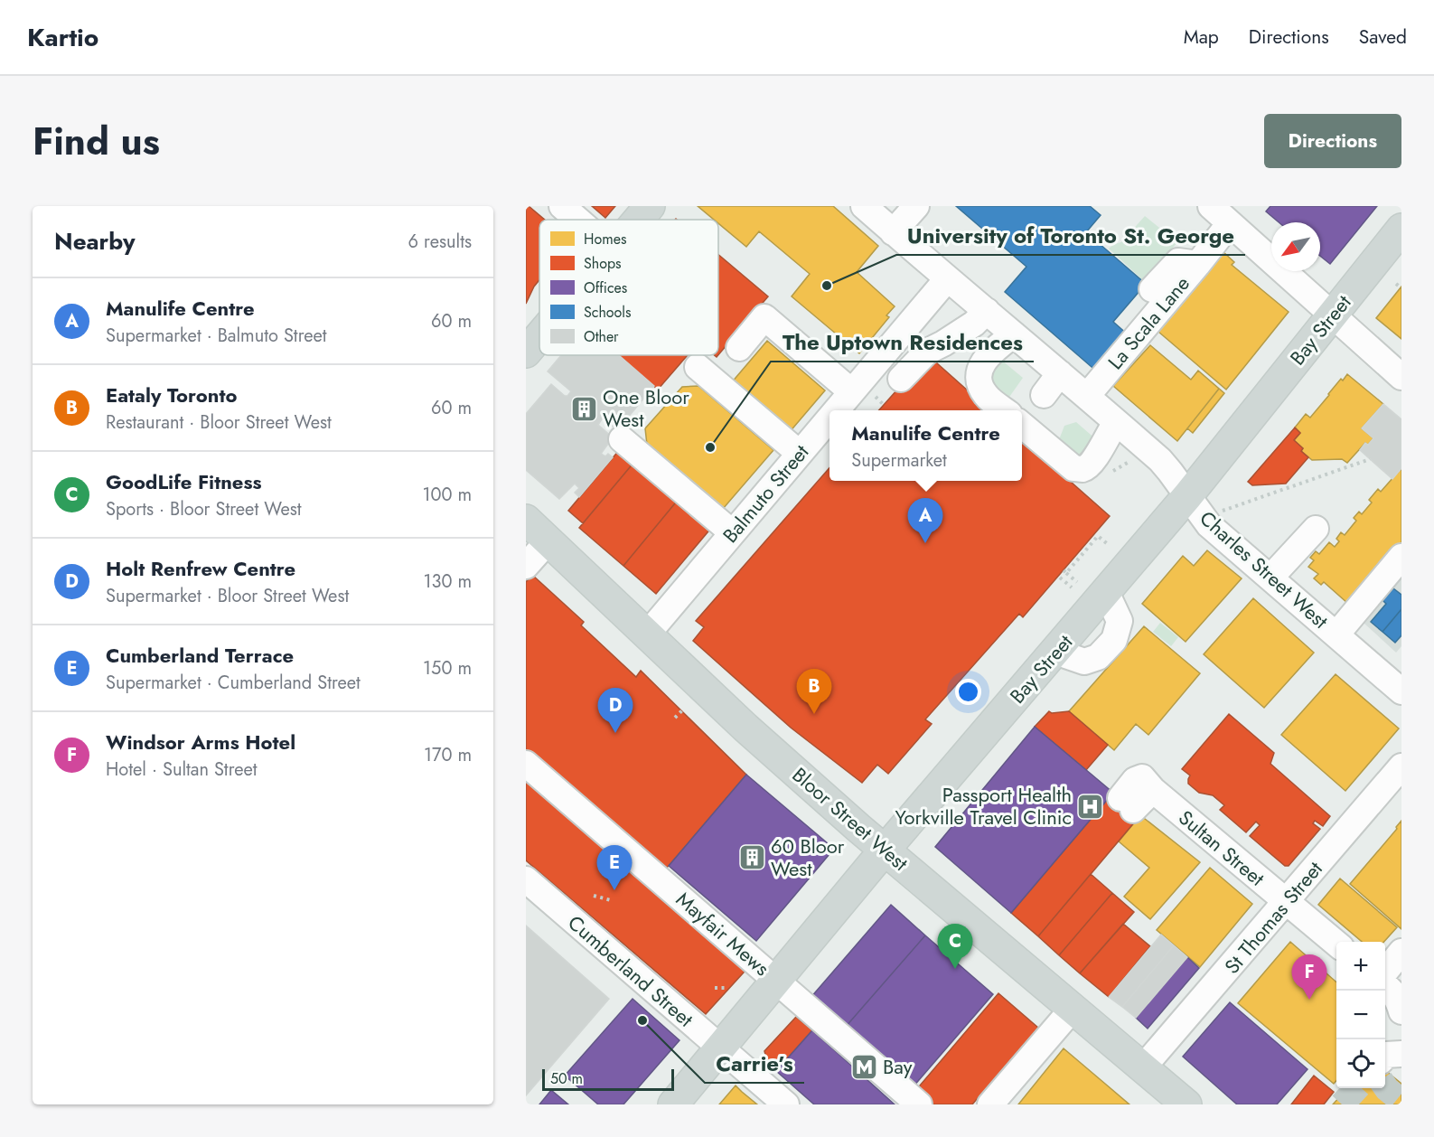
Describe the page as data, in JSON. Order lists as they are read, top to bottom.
{
  "streets": {
    "main road": ["Bay Street", "Bloor Street West"],
    "street": [
      "La Scala Lane",
      "Balmuto Street",
      "Charles Street West",
      "Sultan Street",
      "St Thomas Street",
      "Mayfair Mews",
      "Cumberland Street"
    ]
  },
  "crossings": [
    ["La Scala Lane", "Charles Street West"],
    ["Bay Street", "Charles Street West"],
    ["Bay Street", "Bloor Street West"],
    ["Bay Street", "Mayfair Mews"],
    ["Bay Street", "Cumberland Street"],
    ["Balmuto Street", "Charles Street West"],
    ["Balmuto Street", "Bloor Street West"],
    ["Bloor Street West", "St Thomas Street"],
    ["Sultan Street", "St Thomas Street"]
  ],
  "places": {
    "other": ["University of Toronto St. George", "The Uptown Residences", "Carrie’s"],
    "building": ["One Bloor West", "60 Bloor West"],
    "hospital": ["Passport Health Yorkville Travel Clinic"],
    "metro station": ["Bay"]
  },
  "legend": [
    "Homes",
    "Shops",
    "Offices",
    "Schools",
    "Other"
  ],
  "scale_bar": "50 m",
  "north": "bottom left",
  "page": {
    "header": "Kartio",
    "nav": ["Map", "Directions", "Saved"],
    "title": "Find us",
    "buttons": "Directions",
    "heading": ["Nearby", "6 results"],
    "list": [
      {
        "mark": "A",
        "name": "Manulife Centre",
        "note": "Supermarket · Balmuto Street",
        "value": "60 m"
      },
      {
        "mark": "B",
        "name": "Eataly Toronto",
        "note": "Restaurant · Bloor Street West",
        "value": "60 m"
      },
      {
        "mark": "C",
        "name": "GoodLife Fitness",
        "note": "Sports · Bloor Street West",
        "value": "100 m"
      },
      {
        "mark": "D",
        "name": "Holt Renfrew Centre",
        "note": "Supermarket · Bloor Street West",
        "value": "130 m"
      },
      {
        "mark": "E",
        "name": "Cumberland Terrace",
        "note": "Supermarket · Cumberland Street",
        "value": "150 m"
      },
      {
        "mark": "F",
        "name": "Windsor Arms Hotel",
        "note": "Hotel · Sultan Street",
        "value": "170 m"
      }
    ],
    "popup": ["Manulife Centre", "Supermarket"],
    "pins": [
      "A",
      "B",
      "D",
      "E",
      "C",
      "F"
    ],
    "map_buttons": ["+", "−"],
    "scale": "50 m"
  }
}
